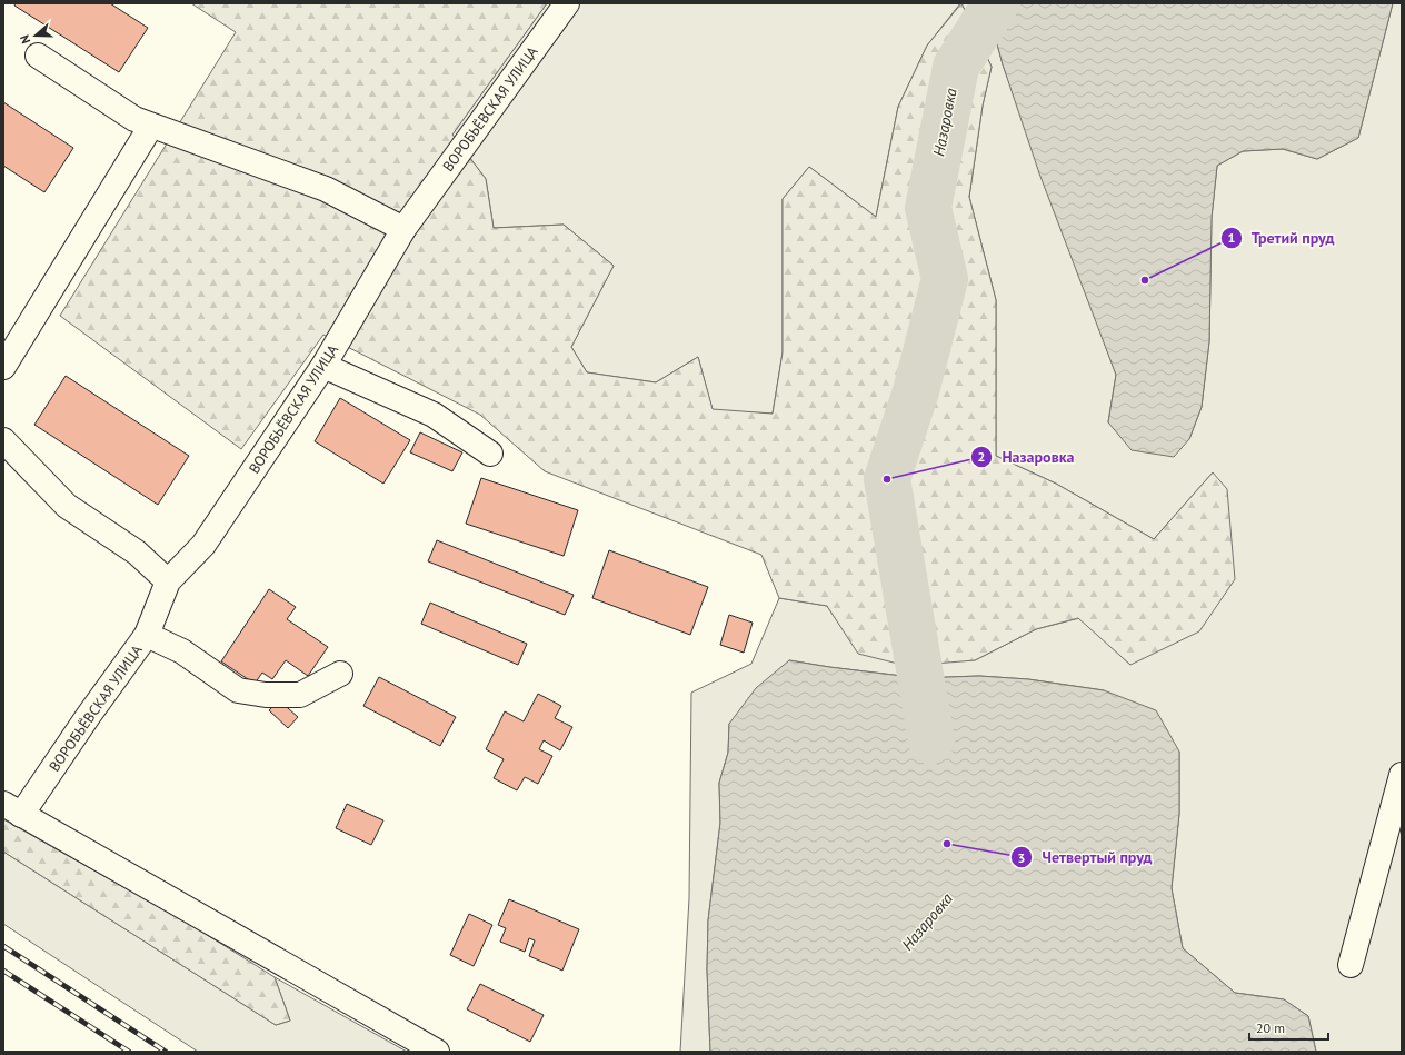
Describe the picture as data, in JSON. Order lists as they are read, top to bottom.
{
  "streets": {
    "street": ["ВОРОБЬЁВСКАЯ УЛИЦА"]
  },
  "water": ["Назаровка"],
  "places": ["Третий пруд", "Назаровка", "Четвертый пруд"],
  "scale_bar": "20 m",
  "north": "left"
}
